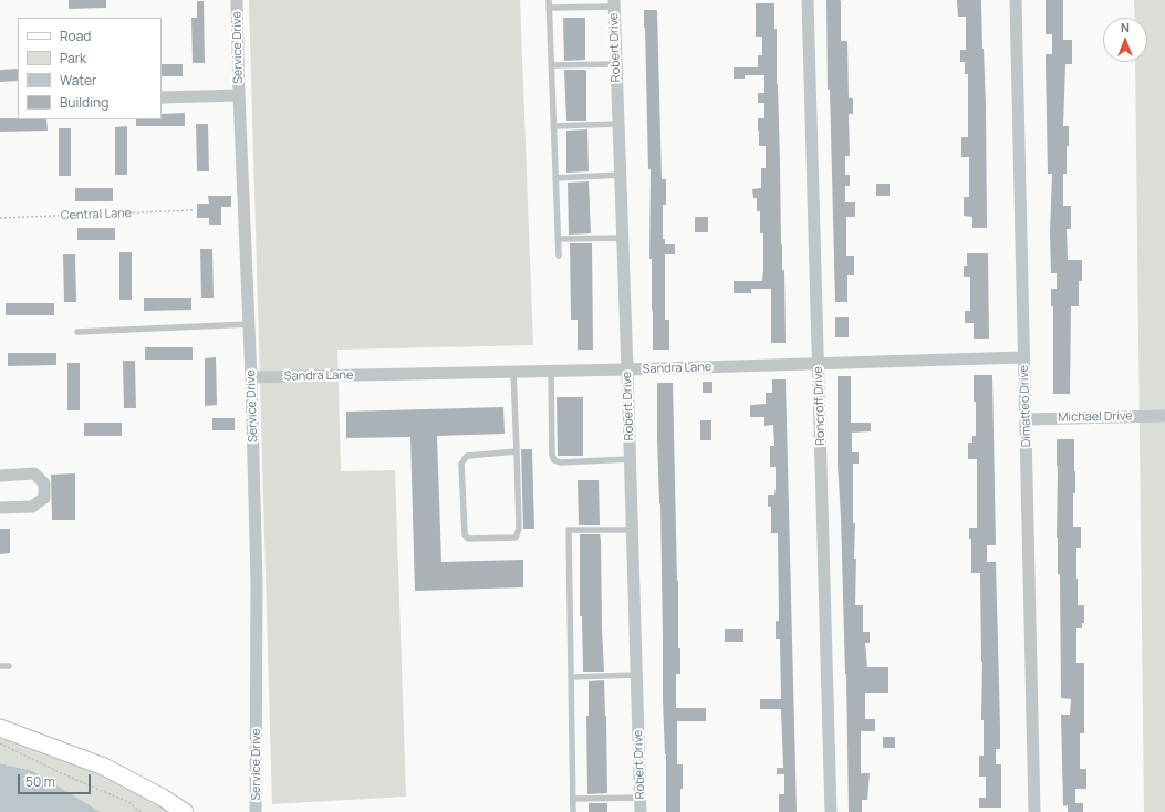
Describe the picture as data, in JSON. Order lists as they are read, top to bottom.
{
  "streets": {
    "street": [
      "Service Drive",
      "Robert Drive",
      "Sandra Lane",
      "Roncroff Drive",
      "Dimatteo Drive",
      "Michael Drive"
    ],
    "path": ["Central Lane"]
  },
  "crossings": [
    ["Service Drive", "Sandra Lane"],
    ["Robert Drive", "Sandra Lane"],
    ["Sandra Lane", "Roncroff Drive"],
    ["Sandra Lane", "Dimatteo Drive"],
    ["Dimatteo Drive", "Michael Drive"]
  ],
  "legend": [
    "Road",
    "Park",
    "Water",
    "Building"
  ],
  "scale_bar": "50 m",
  "north": "top"
}
